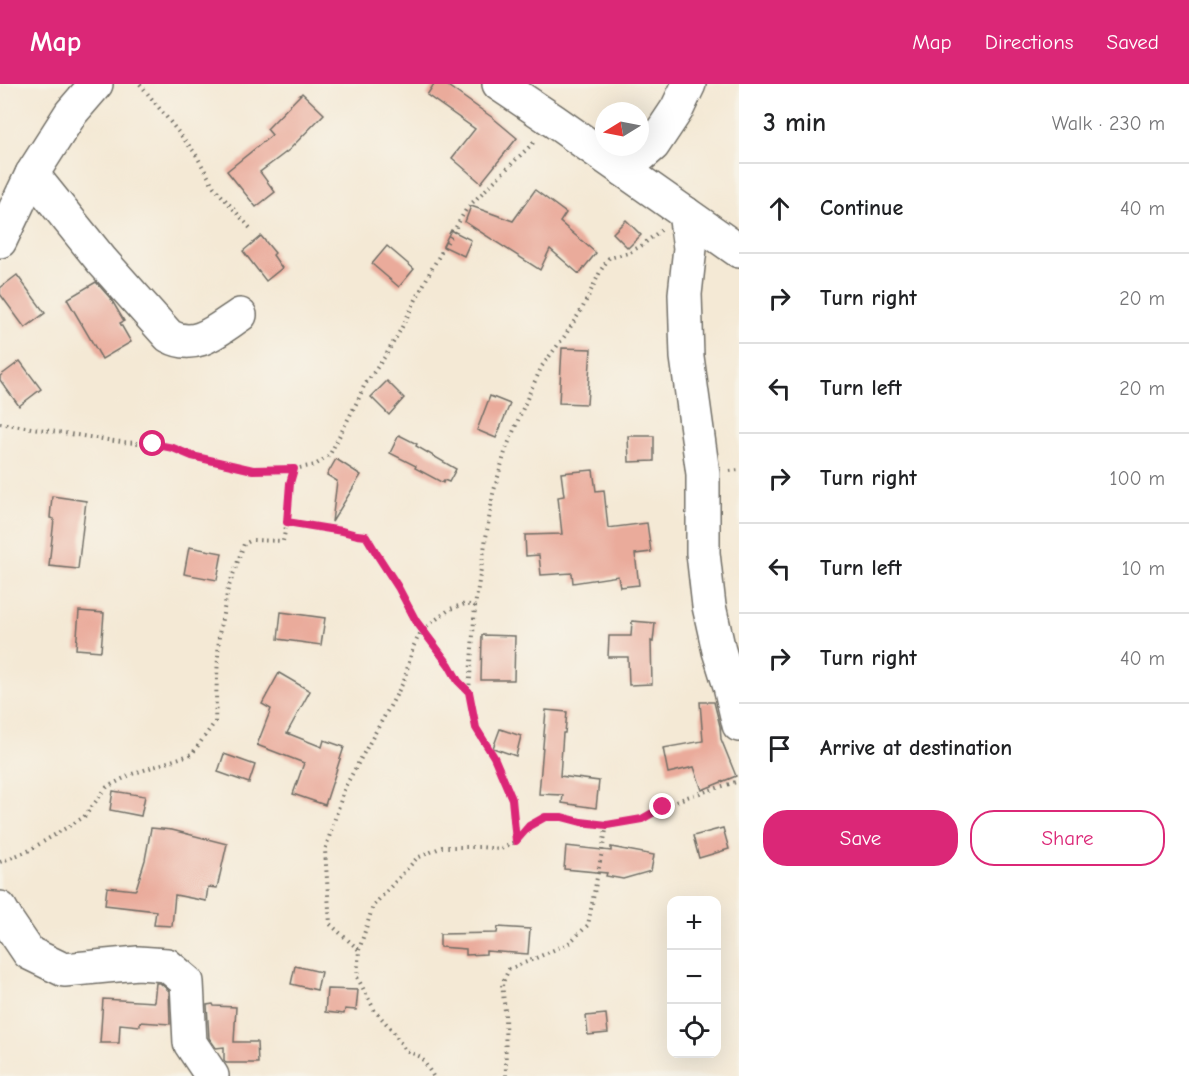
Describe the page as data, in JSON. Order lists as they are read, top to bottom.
{
  "north": "left",
  "page": {
    "header": "Map",
    "nav": ["Map", "Directions", "Saved"],
    "heading": ["3 min", "Walk · 230 m"],
    "list": [
      ["Continue", "40 m"],
      ["Turn right", "20 m"],
      ["Turn left", "20 m"],
      ["Turn right", "100 m"],
      ["Turn left", "10 m"],
      ["Turn right", "40 m"],
      "Arrive at destination"
    ],
    "buttons": ["Save", "Share"],
    "map_buttons": ["+", "−"]
  }
}
